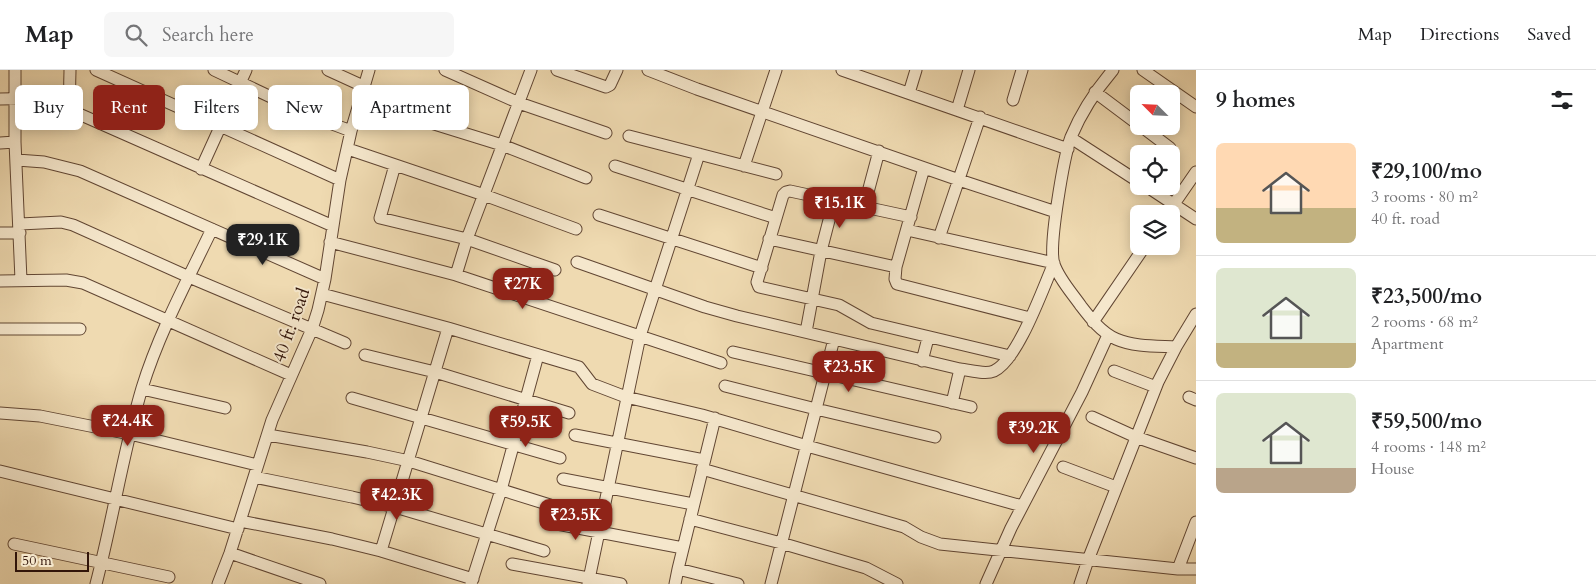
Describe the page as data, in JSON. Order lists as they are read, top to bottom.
{
  "streets": {
    "street": ["40 ft. road"]
  },
  "scale_bar": "50 m",
  "north": "top left",
  "page": {
    "header": "Map",
    "search": "Search here",
    "nav": ["Map", "Directions", "Saved"],
    "heading": "9 homes",
    "chip": [
      "Buy",
      "Rent",
      "Filters",
      "New",
      "Apartment"
    ],
    "list": [
      {
        "name": "₹29,100/mo",
        "note": "3 rooms · 80 m² · 40 ft. road"
      },
      {
        "name": "₹23,500/mo",
        "note": "2 rooms · 68 m² · Apartment"
      },
      {
        "name": "₹59,500/mo",
        "note": "4 rooms · 148 m² · House"
      }
    ],
    "price": [
      "₹15.1K",
      "₹29.1K",
      "₹27K",
      "₹23.5K",
      "₹24.4K",
      "₹59.5K",
      "₹39.2K",
      "₹42.3K",
      "₹23.5K"
    ],
    "scale": "50 m"
  }
}
